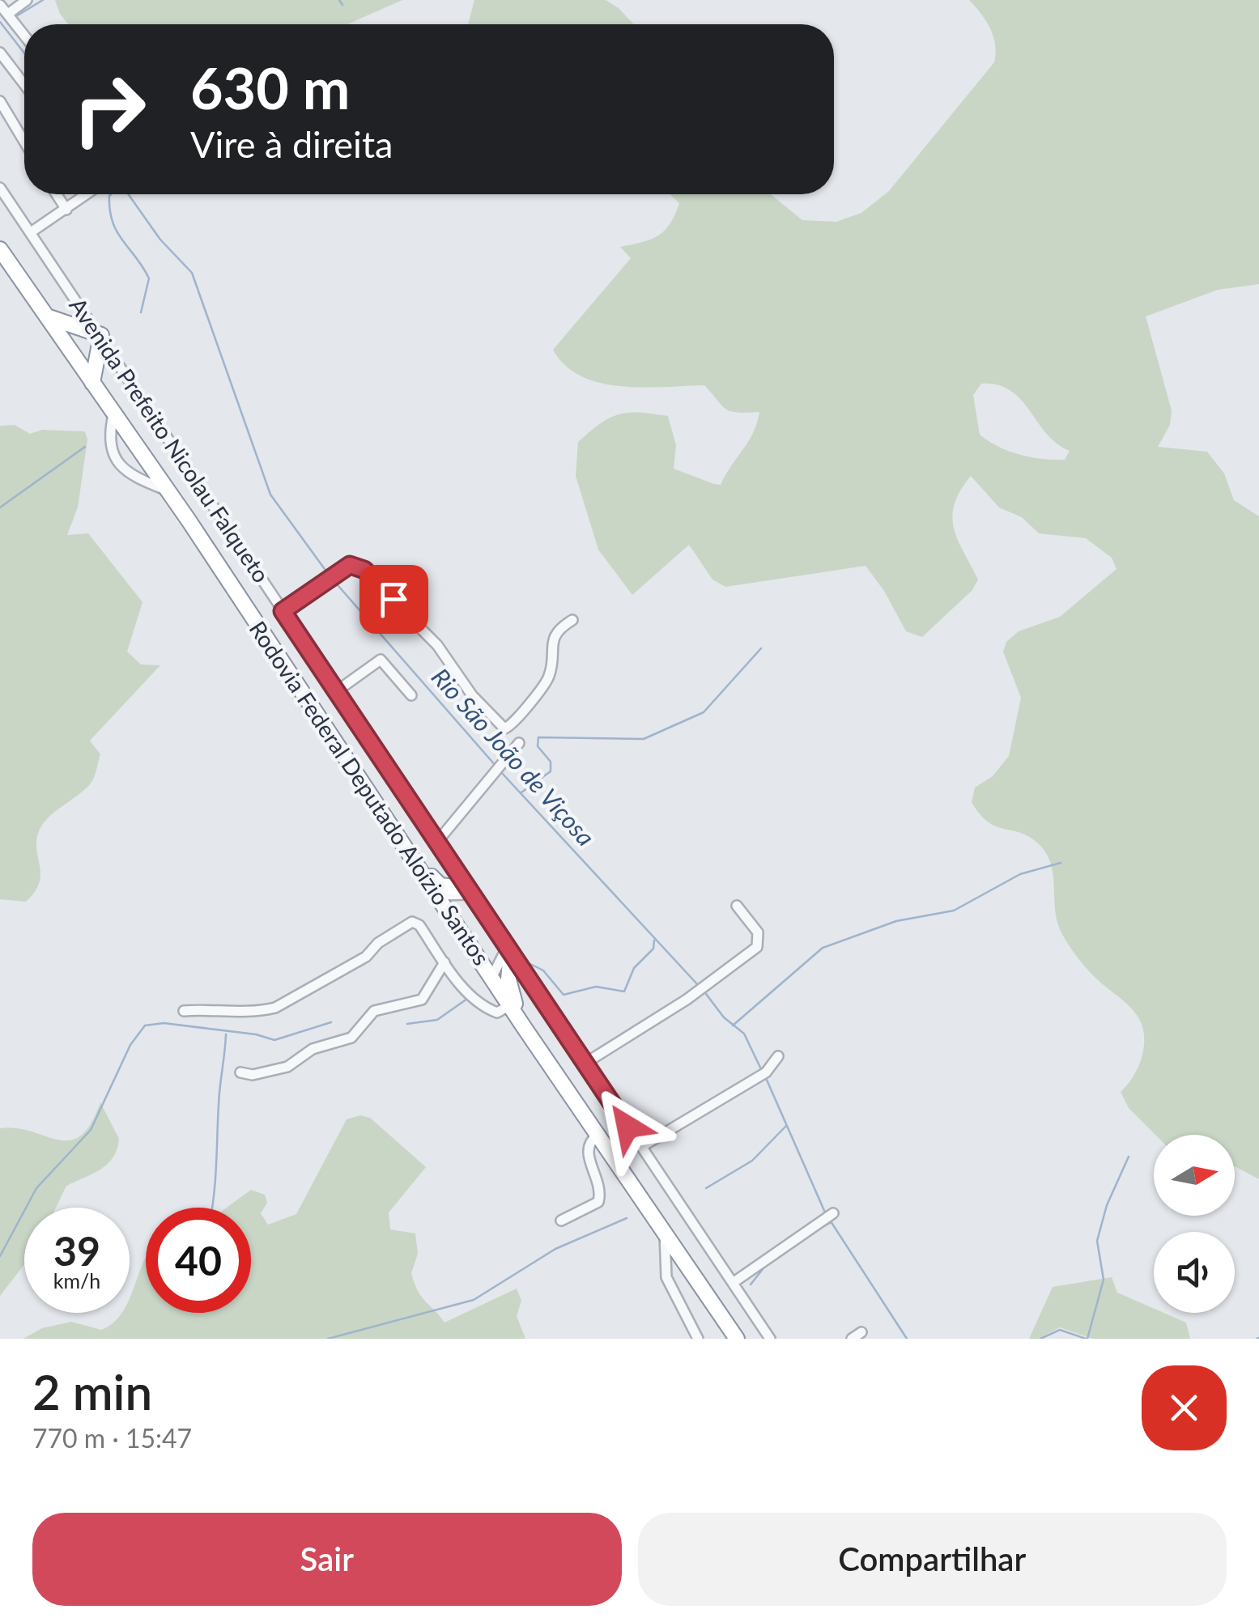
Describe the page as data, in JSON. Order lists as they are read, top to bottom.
{
  "streets": {
    "highway": ["Rodovia Federal Deputado Aloízio Santos"],
    "street": ["Avenida Prefeito Nicolau Falqueto"]
  },
  "water": ["Rio São João de Viçosa"],
  "north": "right",
  "page": {
    "turn": ["630 m", "Vire à direita"],
    "speed": "39 km/h",
    "limit": "40",
    "heading": ["2 min", "770 m · 15:47"],
    "buttons": ["Sair", "Compartilhar"]
  }
}
